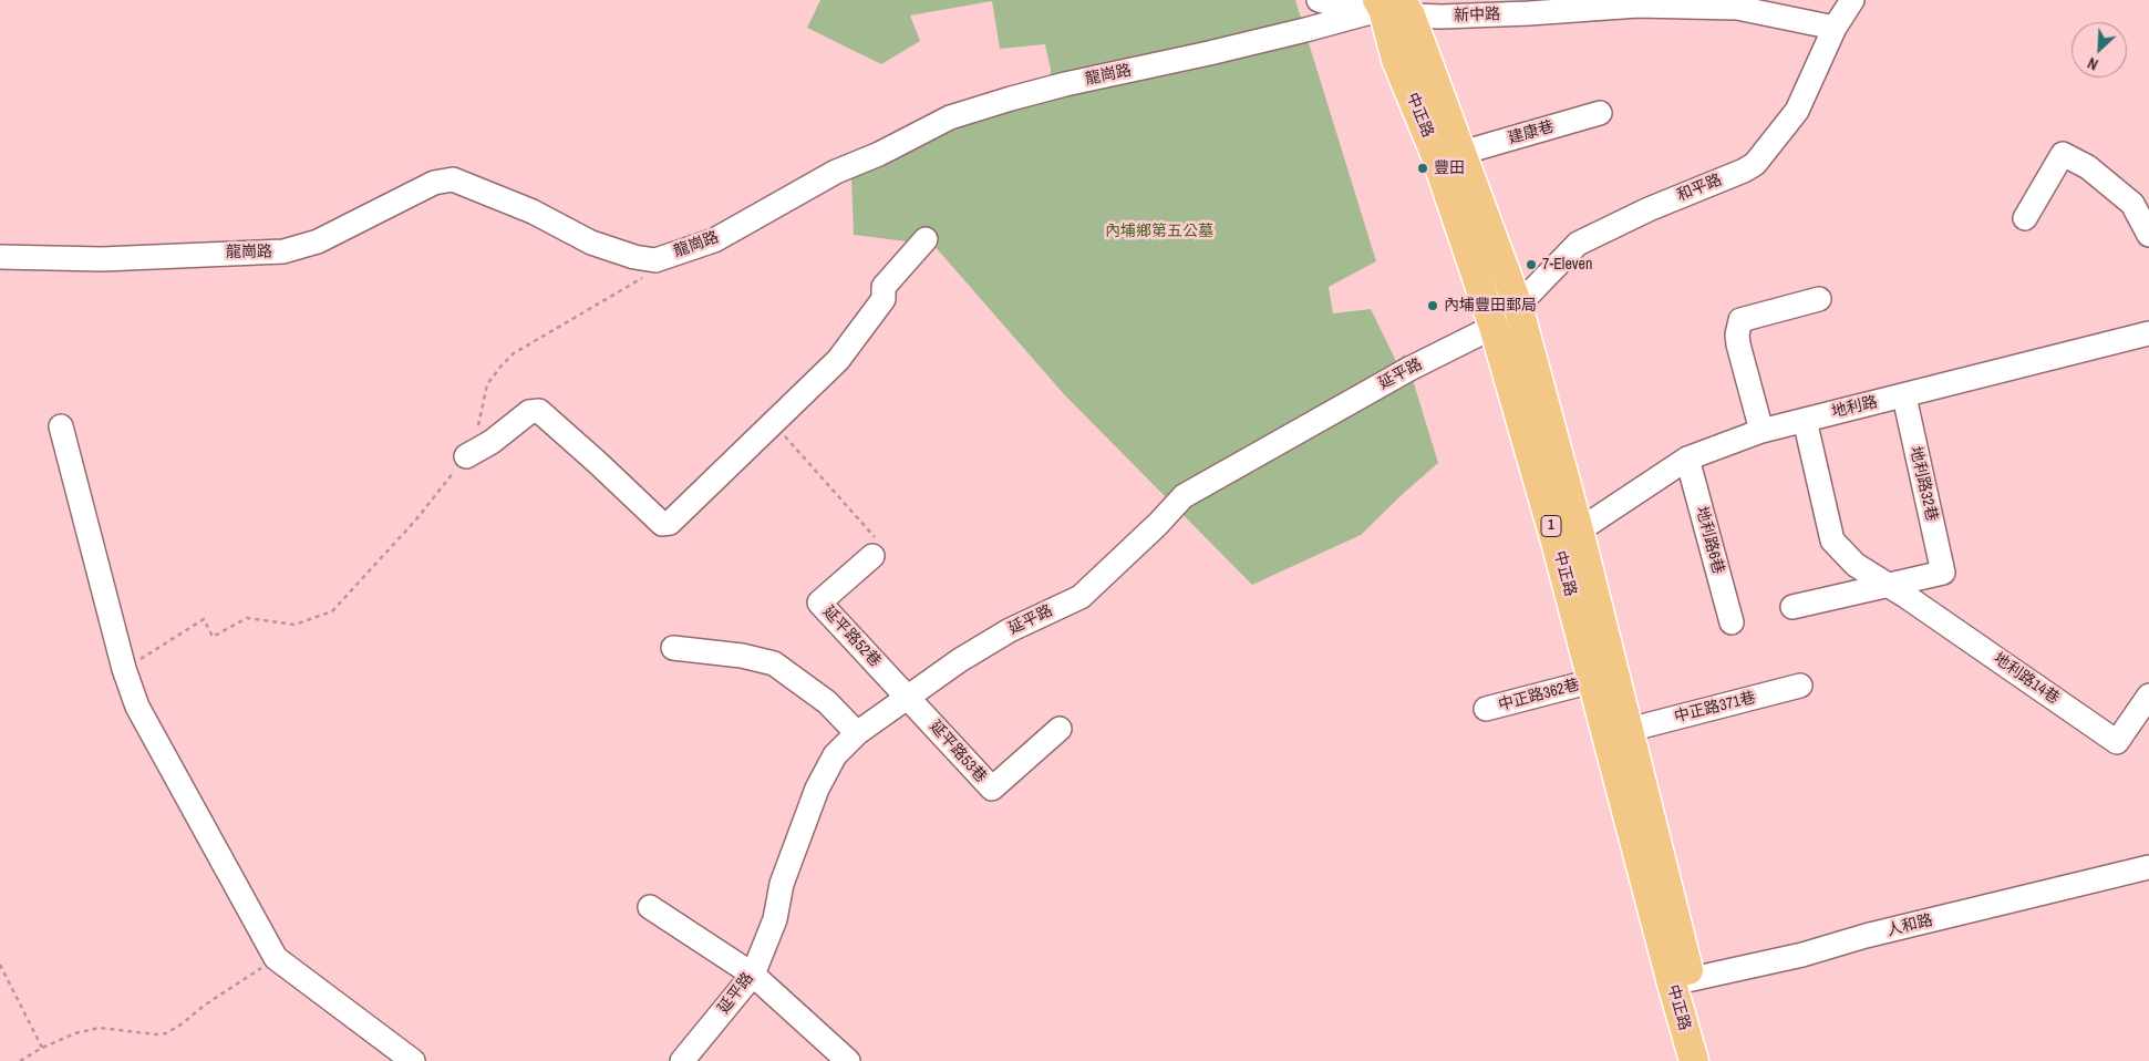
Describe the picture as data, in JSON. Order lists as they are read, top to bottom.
{
  "streets": {
    "main road": ["中正路", "1"],
    "street": [
      "新中路",
      "龍崗路",
      "建康巷",
      "和平路",
      "延平路",
      "地利路",
      "地利路32巷",
      "地利路6巷",
      "延平路52巷",
      "地利路14巷",
      "中正路362巷",
      "中正路371巷",
      "延平路53巷",
      "人和路"
    ]
  },
  "crossings": [
    ["新中路", "龍崗路"],
    ["新中路", "中正路"],
    ["新中路", "和平路"],
    ["龍崗路", "中正路"],
    ["中正路", "建康巷"],
    ["中正路", "和平路"],
    ["中正路", "延平路"],
    ["中正路", "地利路"],
    ["中正路", "中正路362巷"],
    ["中正路", "中正路371巷"],
    ["中正路", "人和路"],
    ["和平路", "延平路"],
    ["延平路", "延平路52巷"],
    ["延平路", "延平路53巷"],
    ["地利路", "地利路32巷"],
    ["地利路", "地利路6巷"],
    ["地利路", "地利路14巷"],
    ["地利路32巷", "地利路14巷"],
    ["延平路52巷", "延平路53巷"]
  ],
  "parks": ["內埔鄉第五公墓"],
  "places": ["豐田", "7-Eleven", "內埔豐田郵局"],
  "north": "bottom left"
}
